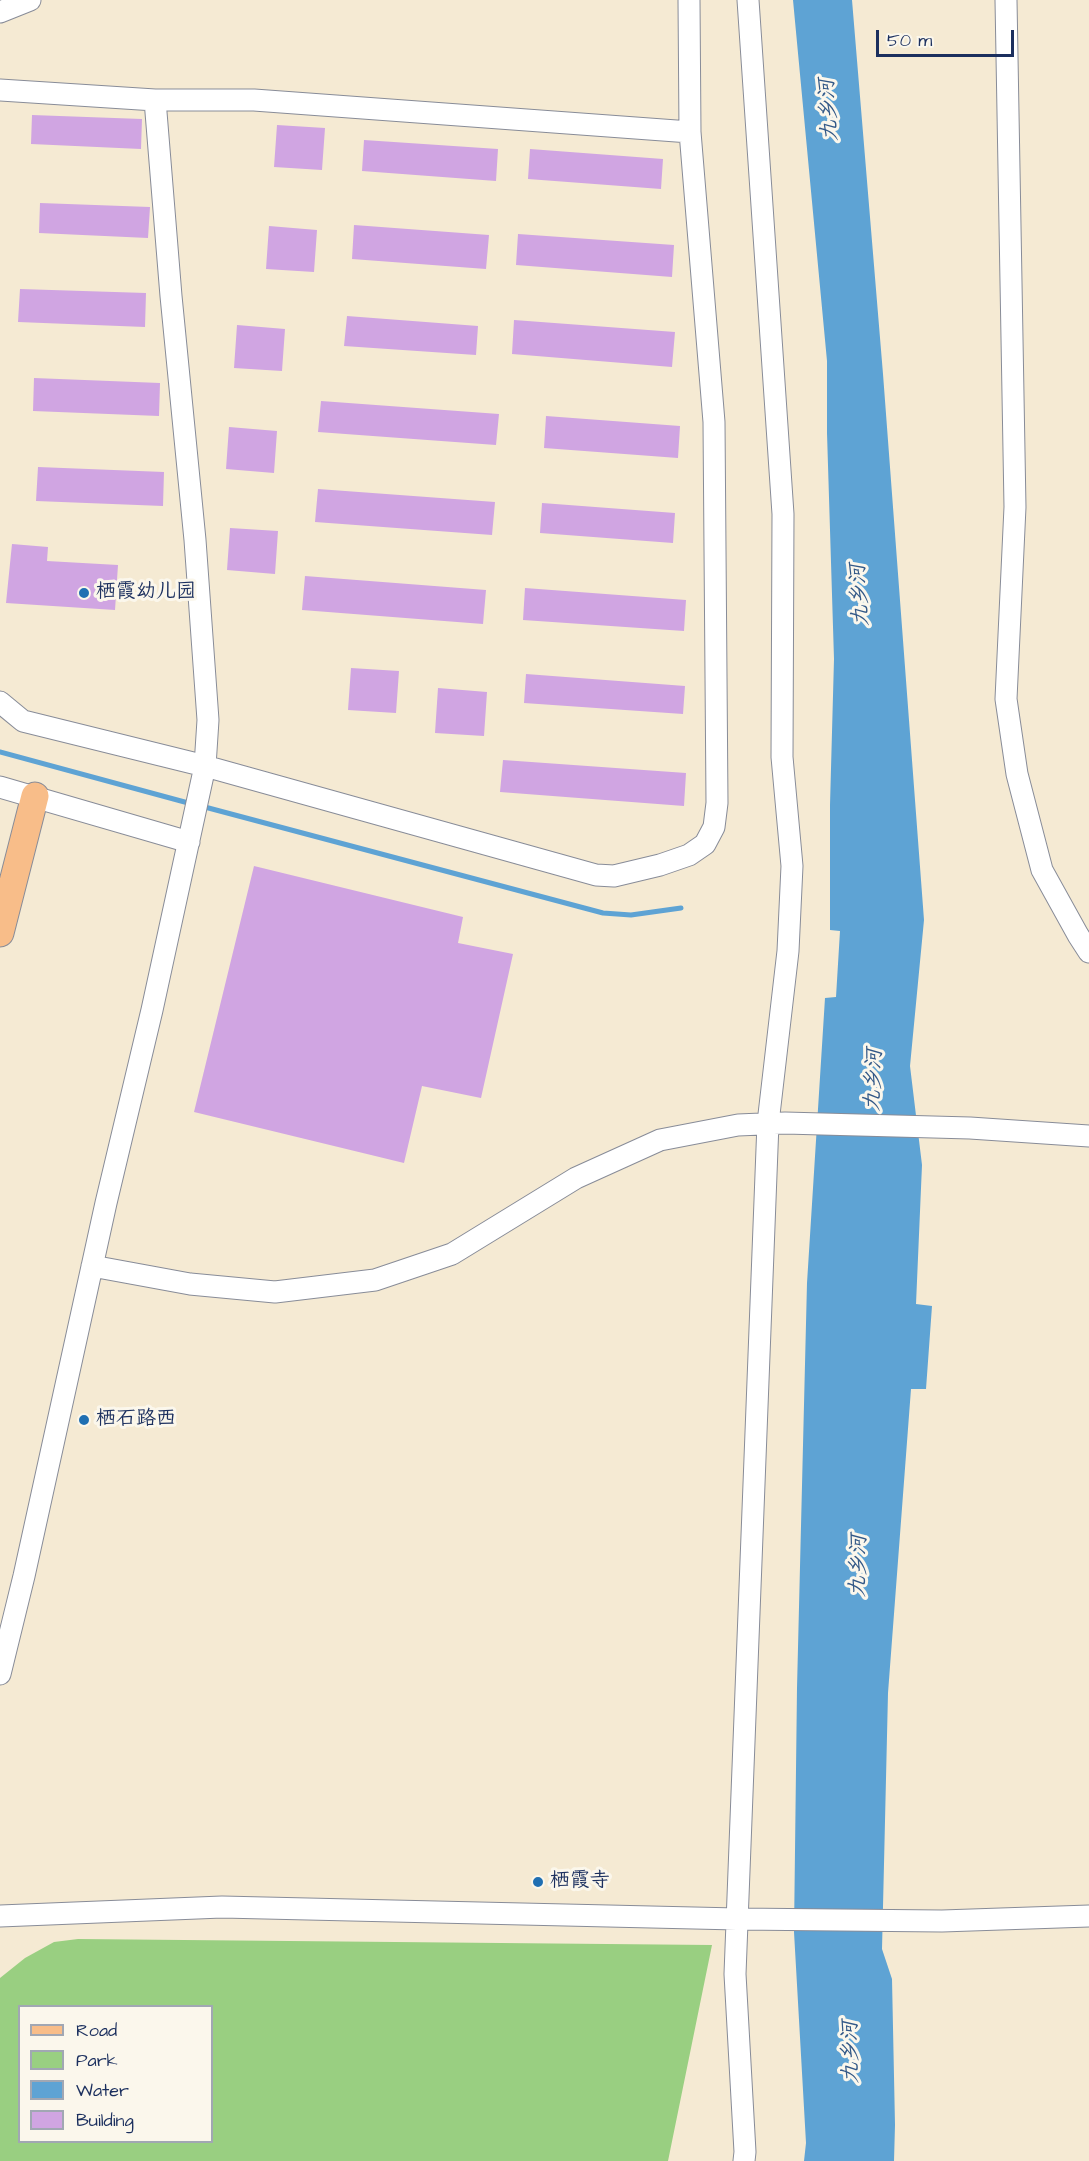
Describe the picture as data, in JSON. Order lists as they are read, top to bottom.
{
  "water": ["九乡河"],
  "places": ["栖霞幼儿园", "栖石路西", "栖霞寺"],
  "legend": [
    "Road",
    "Park",
    "Water",
    "Building"
  ],
  "scale_bar": "50 m"
}
